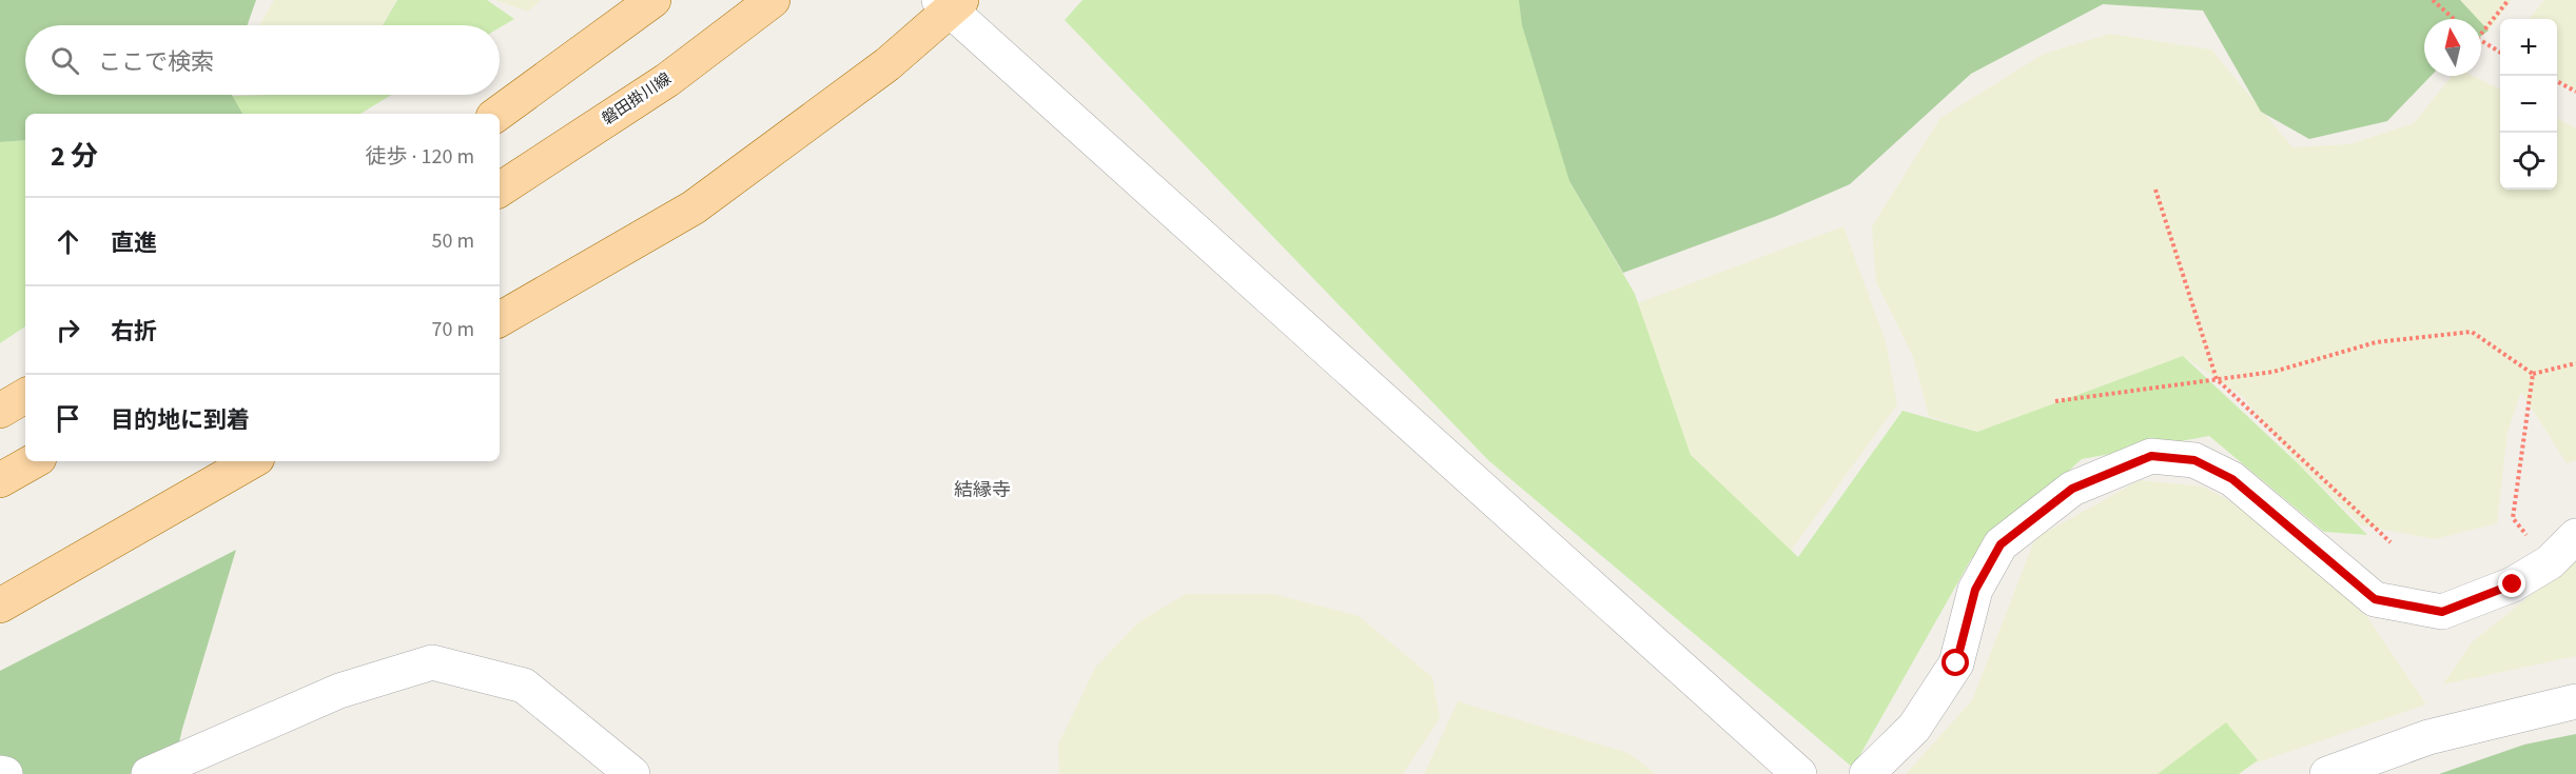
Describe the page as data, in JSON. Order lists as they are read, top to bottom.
{
  "streets": {
    "main road": ["磐田掛川線"]
  },
  "districts": ["結縁寺"],
  "north": "top",
  "page": {
    "map_buttons": ["+", "−"],
    "search": "ここで検索",
    "heading": ["2 分", "徒歩 · 120 m"],
    "list": [
      ["直進", "50 m"],
      ["右折", "70 m"],
      "目的地に到着"
    ]
  }
}
